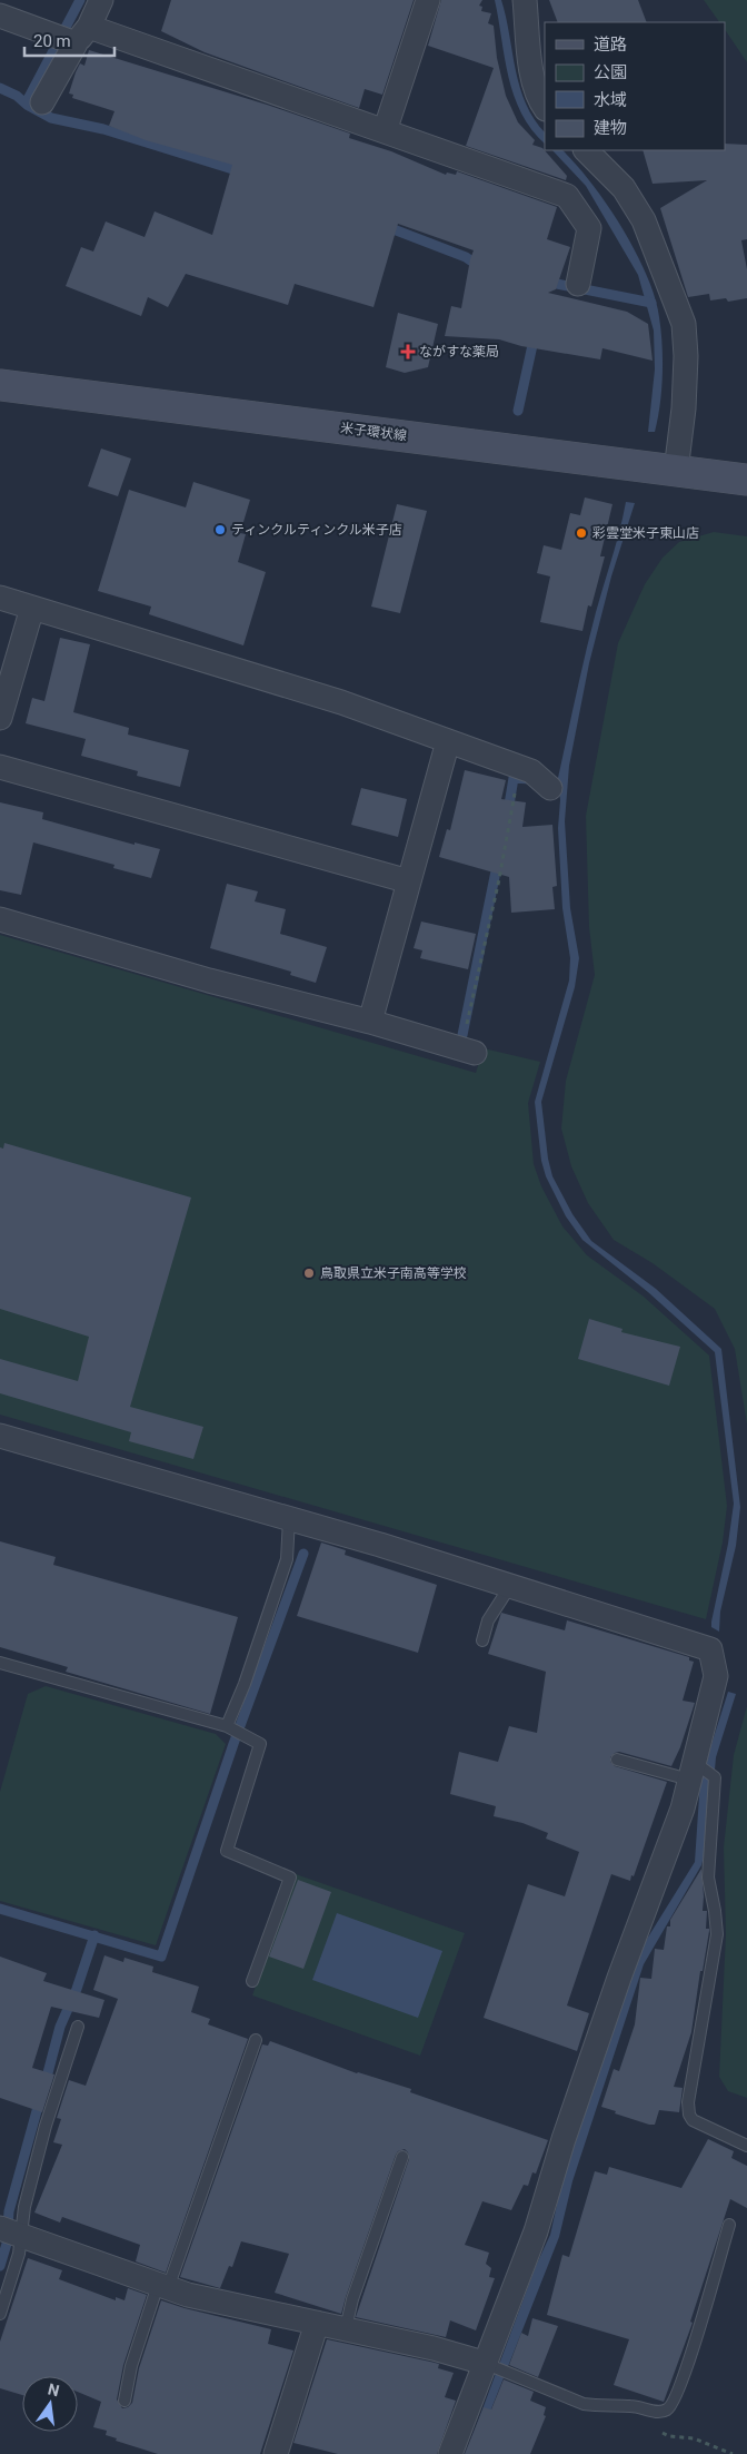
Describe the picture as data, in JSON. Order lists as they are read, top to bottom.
{
  "streets": {
    "main road": ["米子環状線"]
  },
  "places": {
    "health": ["ながすな薬局"],
    "other": ["ティンクルティンクル米子店", "彩雲堂米子東山店", "鳥取県立米子南高等学校"]
  },
  "legend": [
    "道路",
    "公園",
    "水域",
    "建物"
  ],
  "scale_bar": "20 m",
  "north": "top"
}
